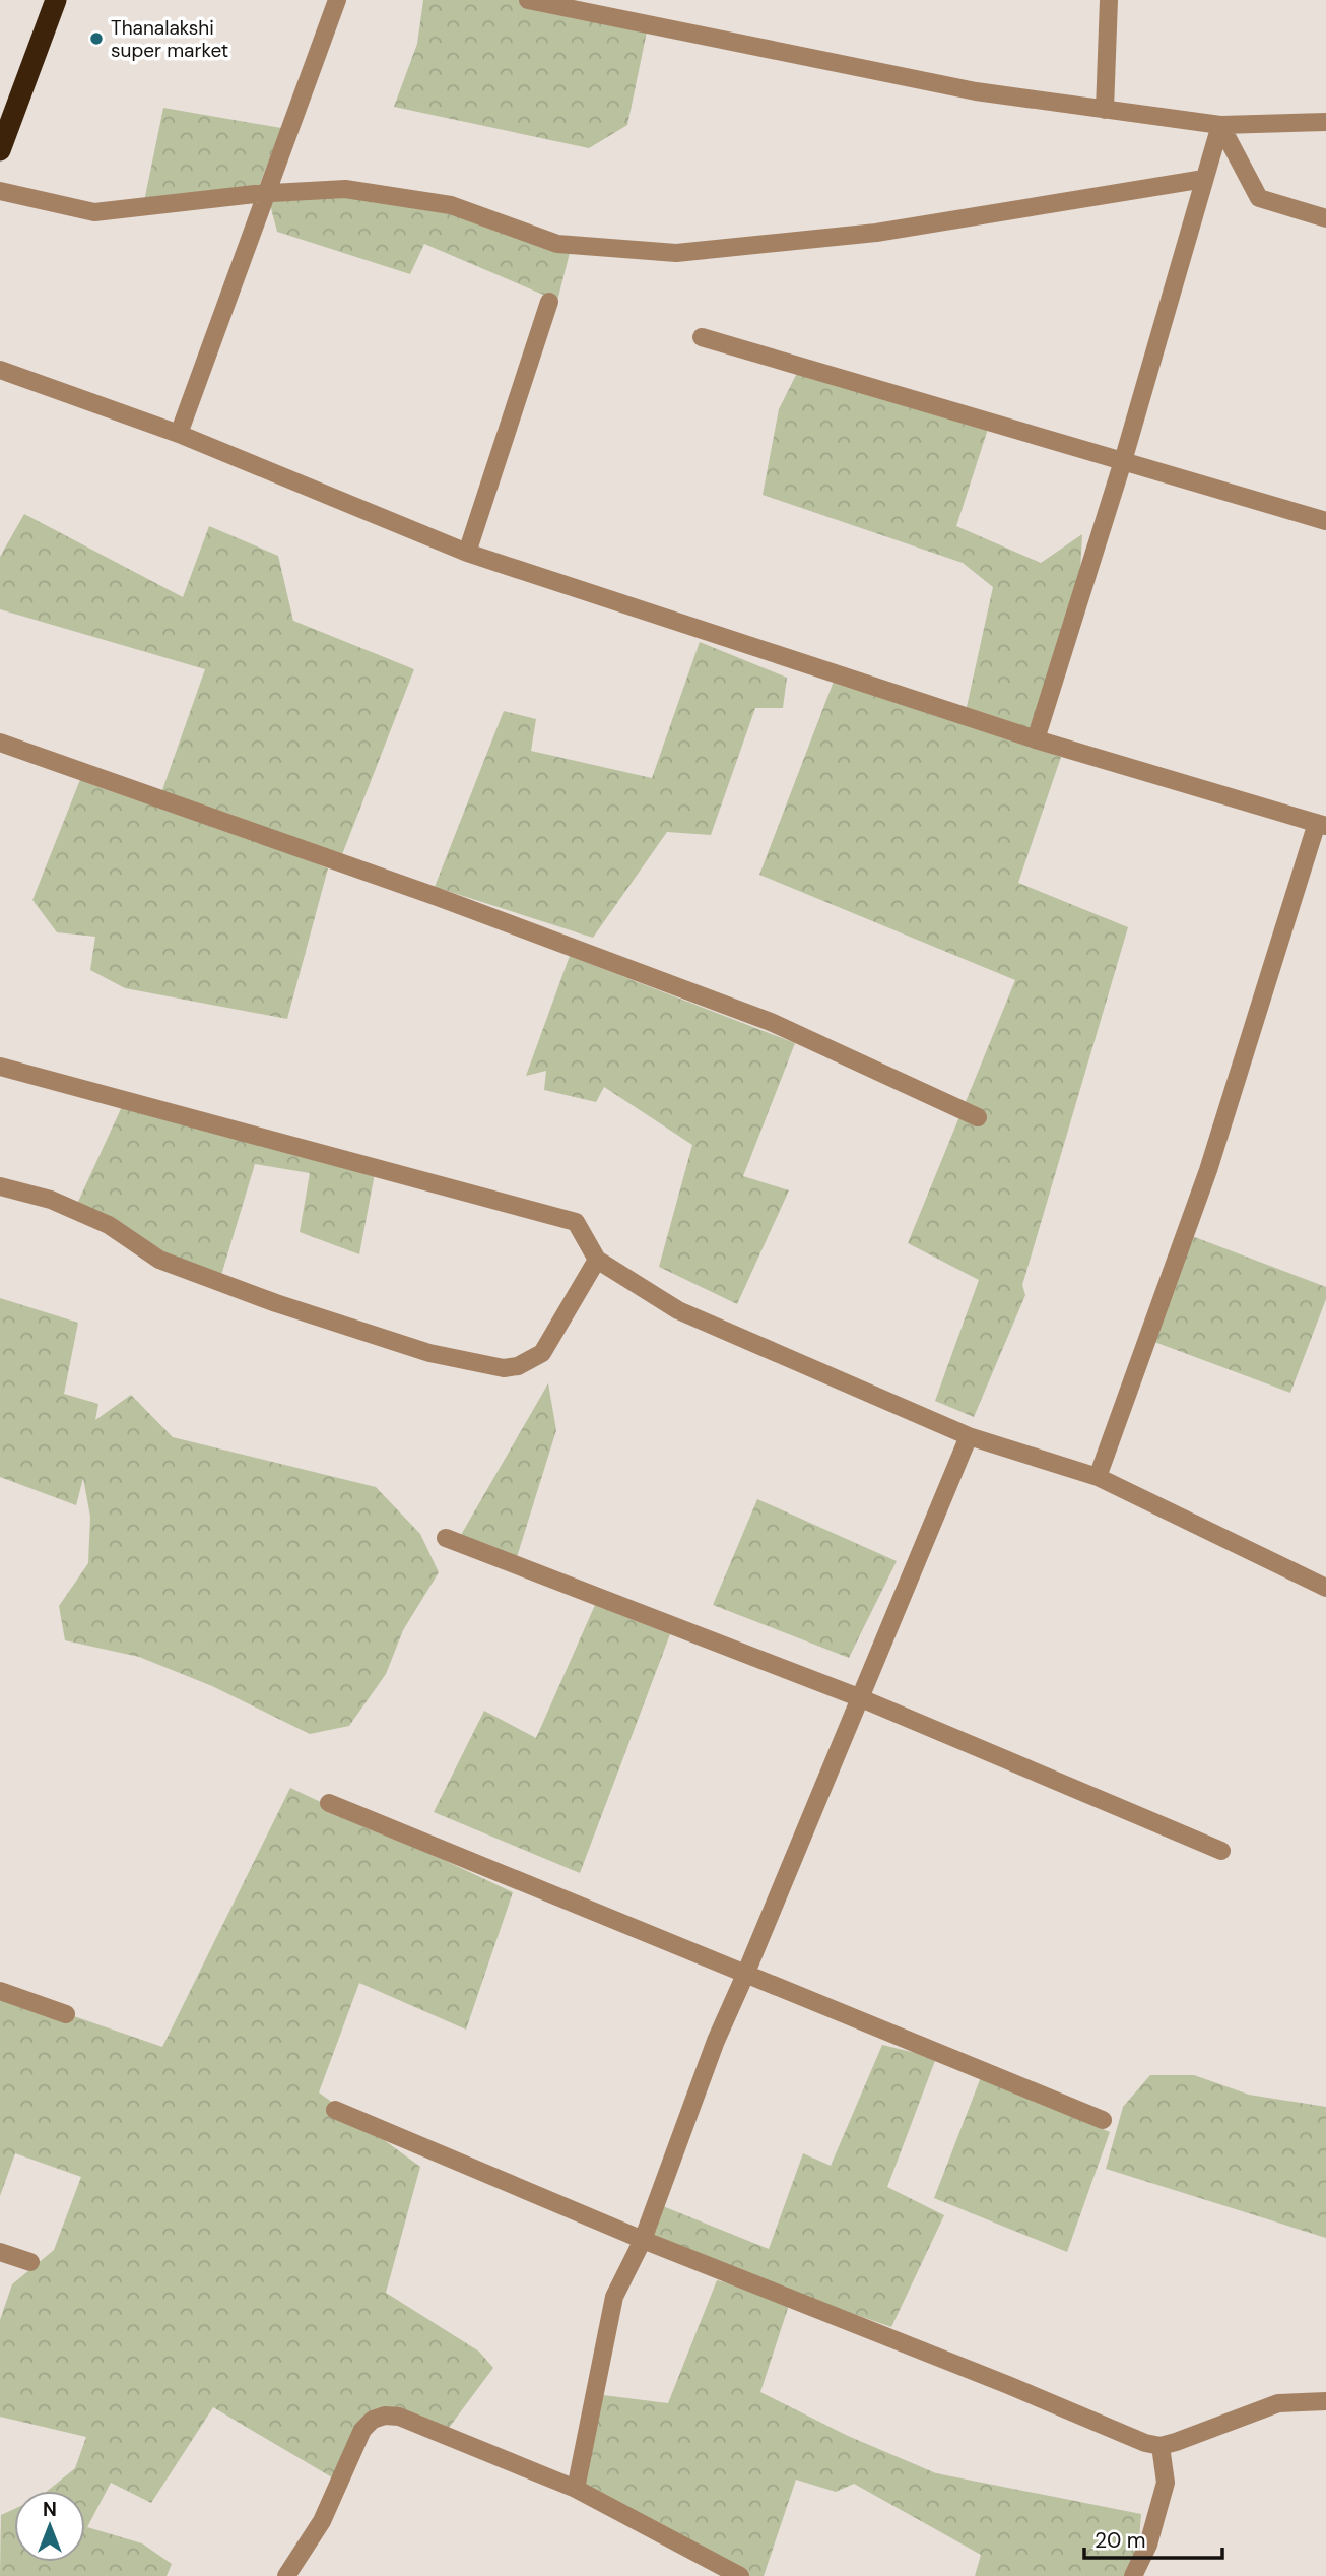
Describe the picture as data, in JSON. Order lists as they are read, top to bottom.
{
  "places": ["Thanalakshi super market"],
  "scale_bar": "20 m",
  "north": "top"
}
